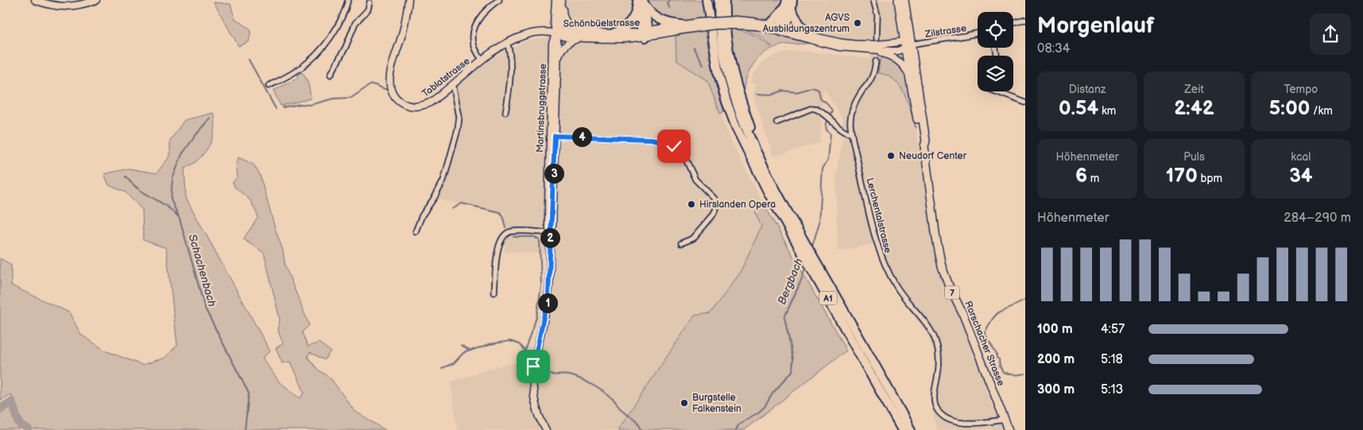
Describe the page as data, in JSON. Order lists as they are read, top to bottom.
{
  "streets": {
    "highway": ["A1"],
    "main road": [
      "Schönbüelstrasse",
      "Tablatstrasse",
      "Martinsbruggstrasse",
      "7",
      "Rorschacher Strasse"
    ],
    "street": ["Zilstrasse", "Lerchentalstrasse"]
  },
  "crossings": [
    ["Schönbüelstrasse", "Zilstrasse"],
    ["Schönbüelstrasse", "Tablatstrasse"],
    ["Schönbüelstrasse", "Martinsbruggstrasse"],
    ["Schönbüelstrasse", "Rorschacher Strasse"],
    ["Zilstrasse", "Rorschacher Strasse"],
    ["Tablatstrasse", "Martinsbruggstrasse"],
    ["Lerchentalstrasse", "Rorschacher Strasse"]
  ],
  "water": ["Schachenbach", "Bergbach"],
  "places": [
    "AGVS Ausbildungszentrum",
    "Neudorf Center",
    "Hirslanden Opera",
    "Burgstelle Falkenstein"
  ],
  "page": {
    "heading": ["Morgenlauf", "08:34"],
    "stats": [
      ["Distanz", "0.54 km"],
      ["Zeit", "2:42"],
      ["Tempo", "5:00 /km"],
      ["Höhenmeter", "6 m"],
      ["Puls", "170 bpm"],
      ["kcal", "34"]
    ],
    "pins": [
      "4",
      "3",
      "2",
      "1"
    ],
    "chart": ["Höhenmeter", "284–290 m"],
    "list": [
      {
        "name": "100 m",
        "note": "4:57"
      },
      {
        "name": "200 m",
        "note": "5:18"
      },
      {
        "name": "300 m",
        "note": "5:13"
      }
    ]
  }
}
